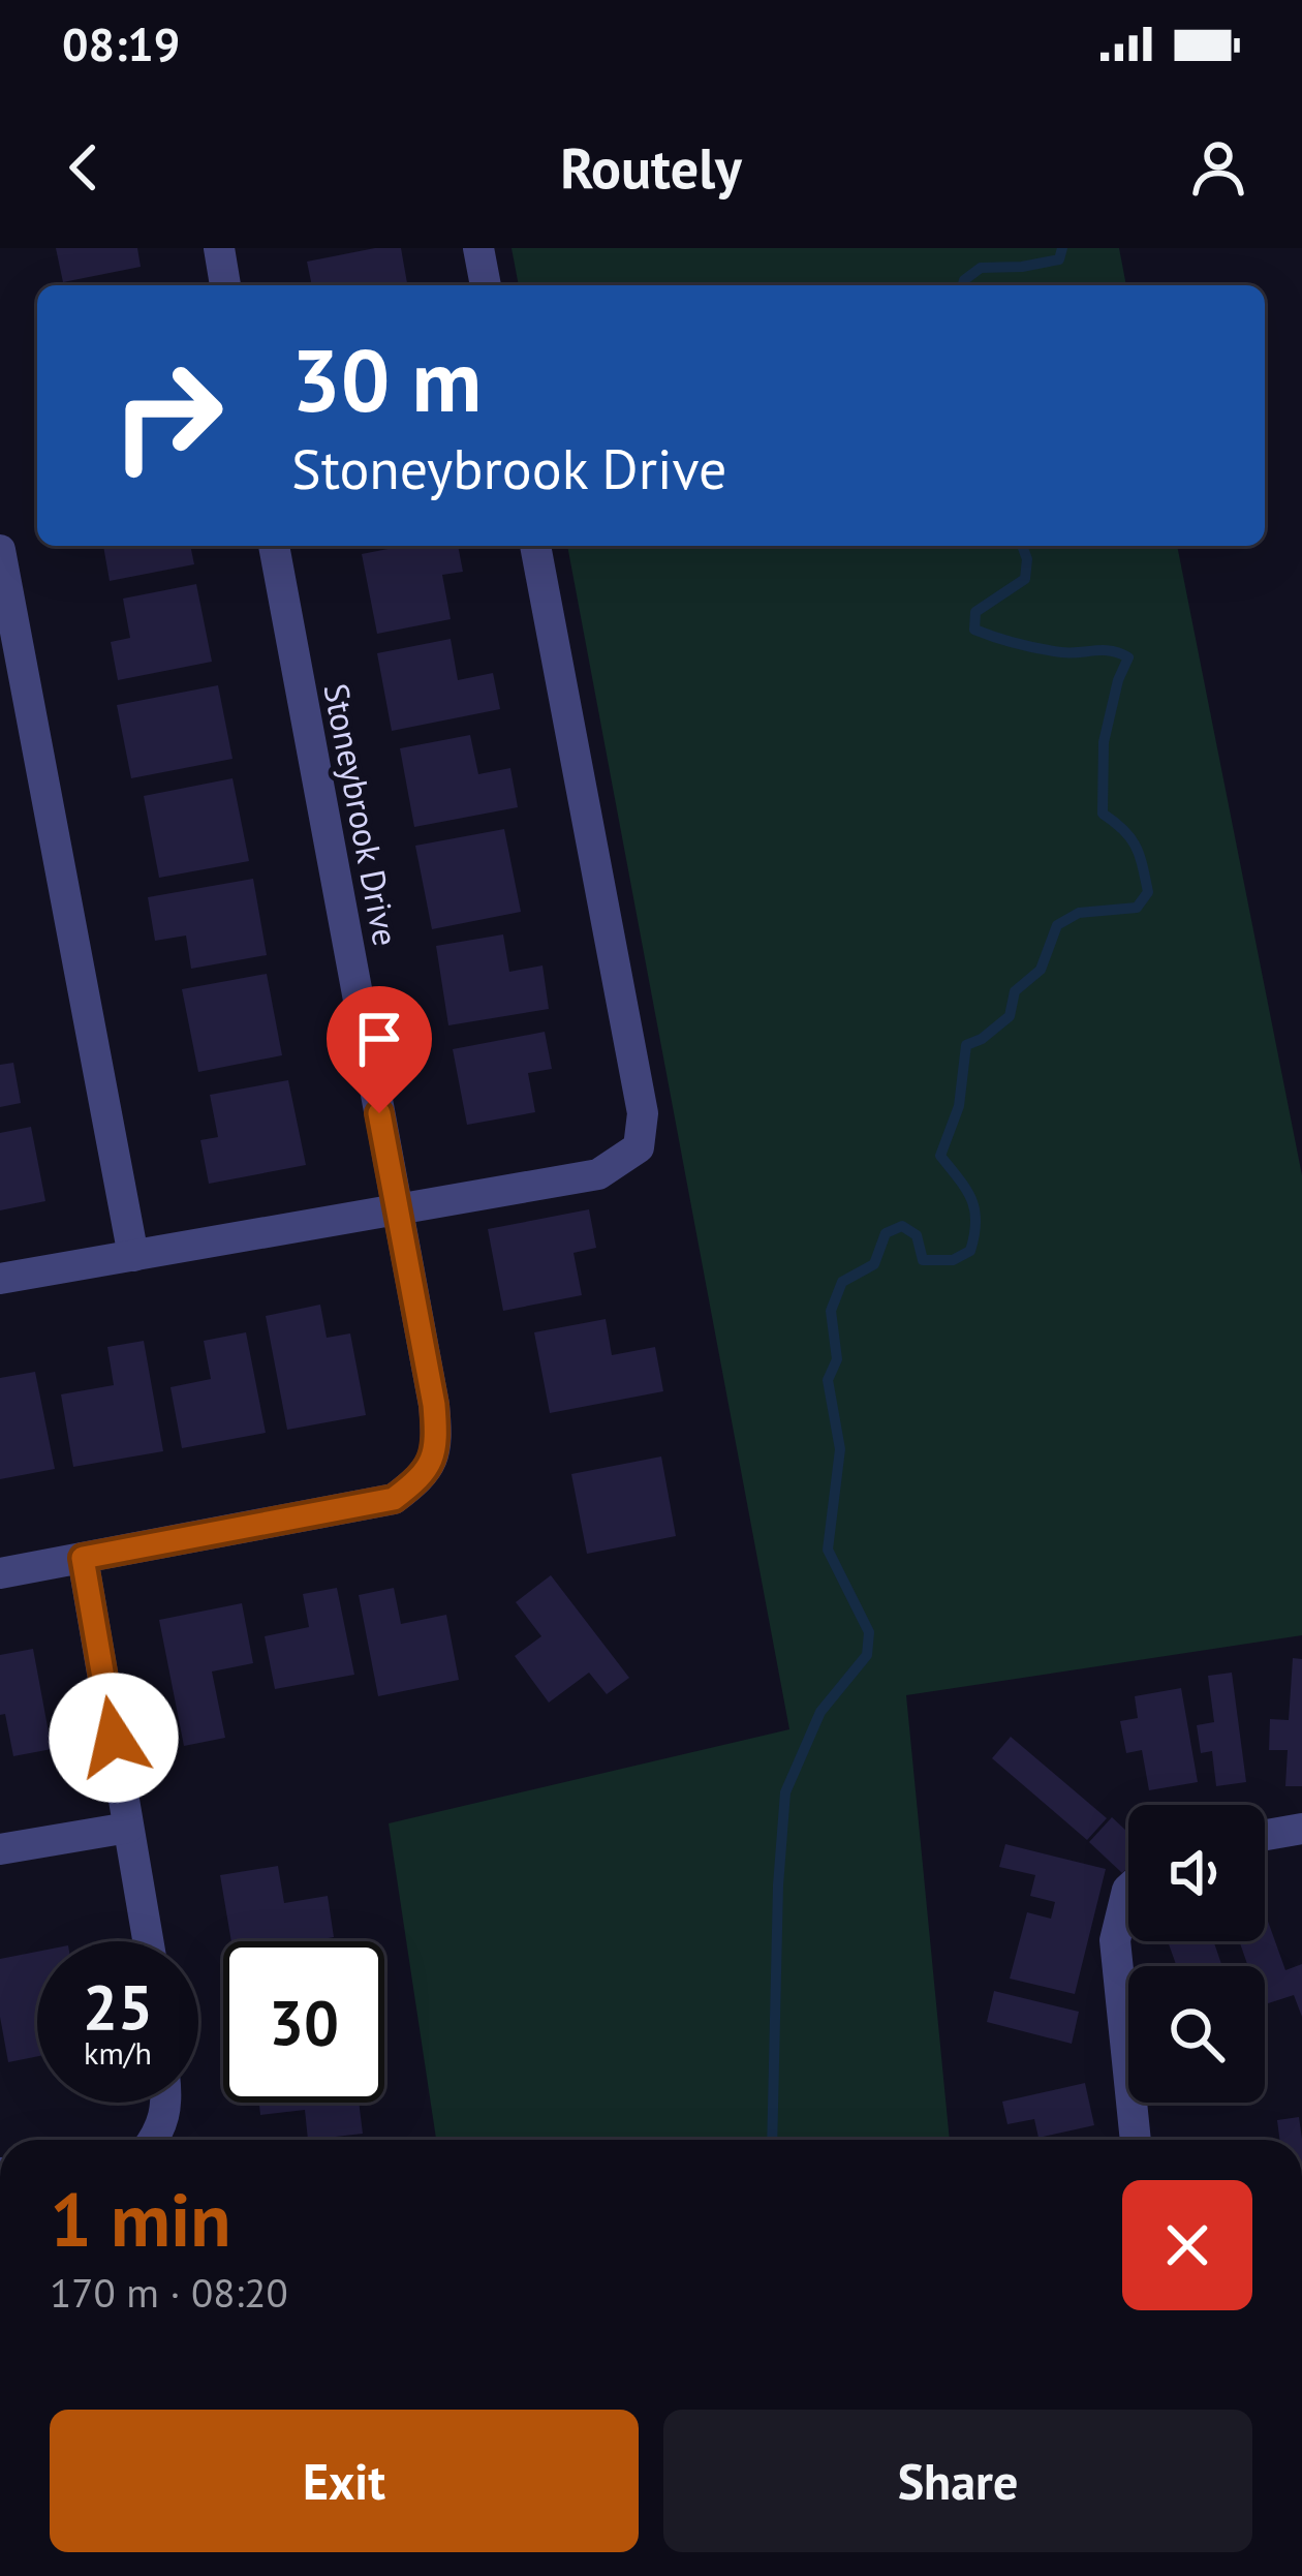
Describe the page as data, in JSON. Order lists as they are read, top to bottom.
{
  "streets": {
    "street": ["Stoneybrook Drive"]
  },
  "page": {
    "status": "08:19",
    "header": "Routely",
    "turn": ["30 m", "Stoneybrook Drive"],
    "speed": "25 km/h",
    "limit": "30",
    "heading": ["1 min", "170 m · 08:20"],
    "buttons": ["Exit", "Share"]
  }
}
